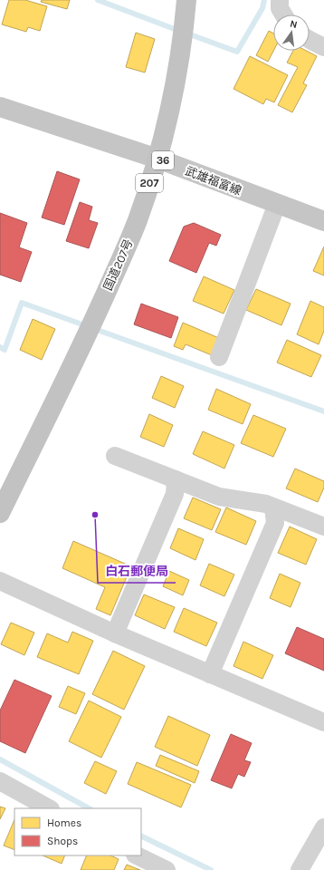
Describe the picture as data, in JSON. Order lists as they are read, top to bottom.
{
  "streets": {
    "highway": ["207", "国道207号"],
    "main road": ["36", "武雄福富線"]
  },
  "crossings": [
    ["武雄福富線", "国道207号"]
  ],
  "places": ["白石郵便局"],
  "legend": ["Homes", "Shops"],
  "north": "top"
}
